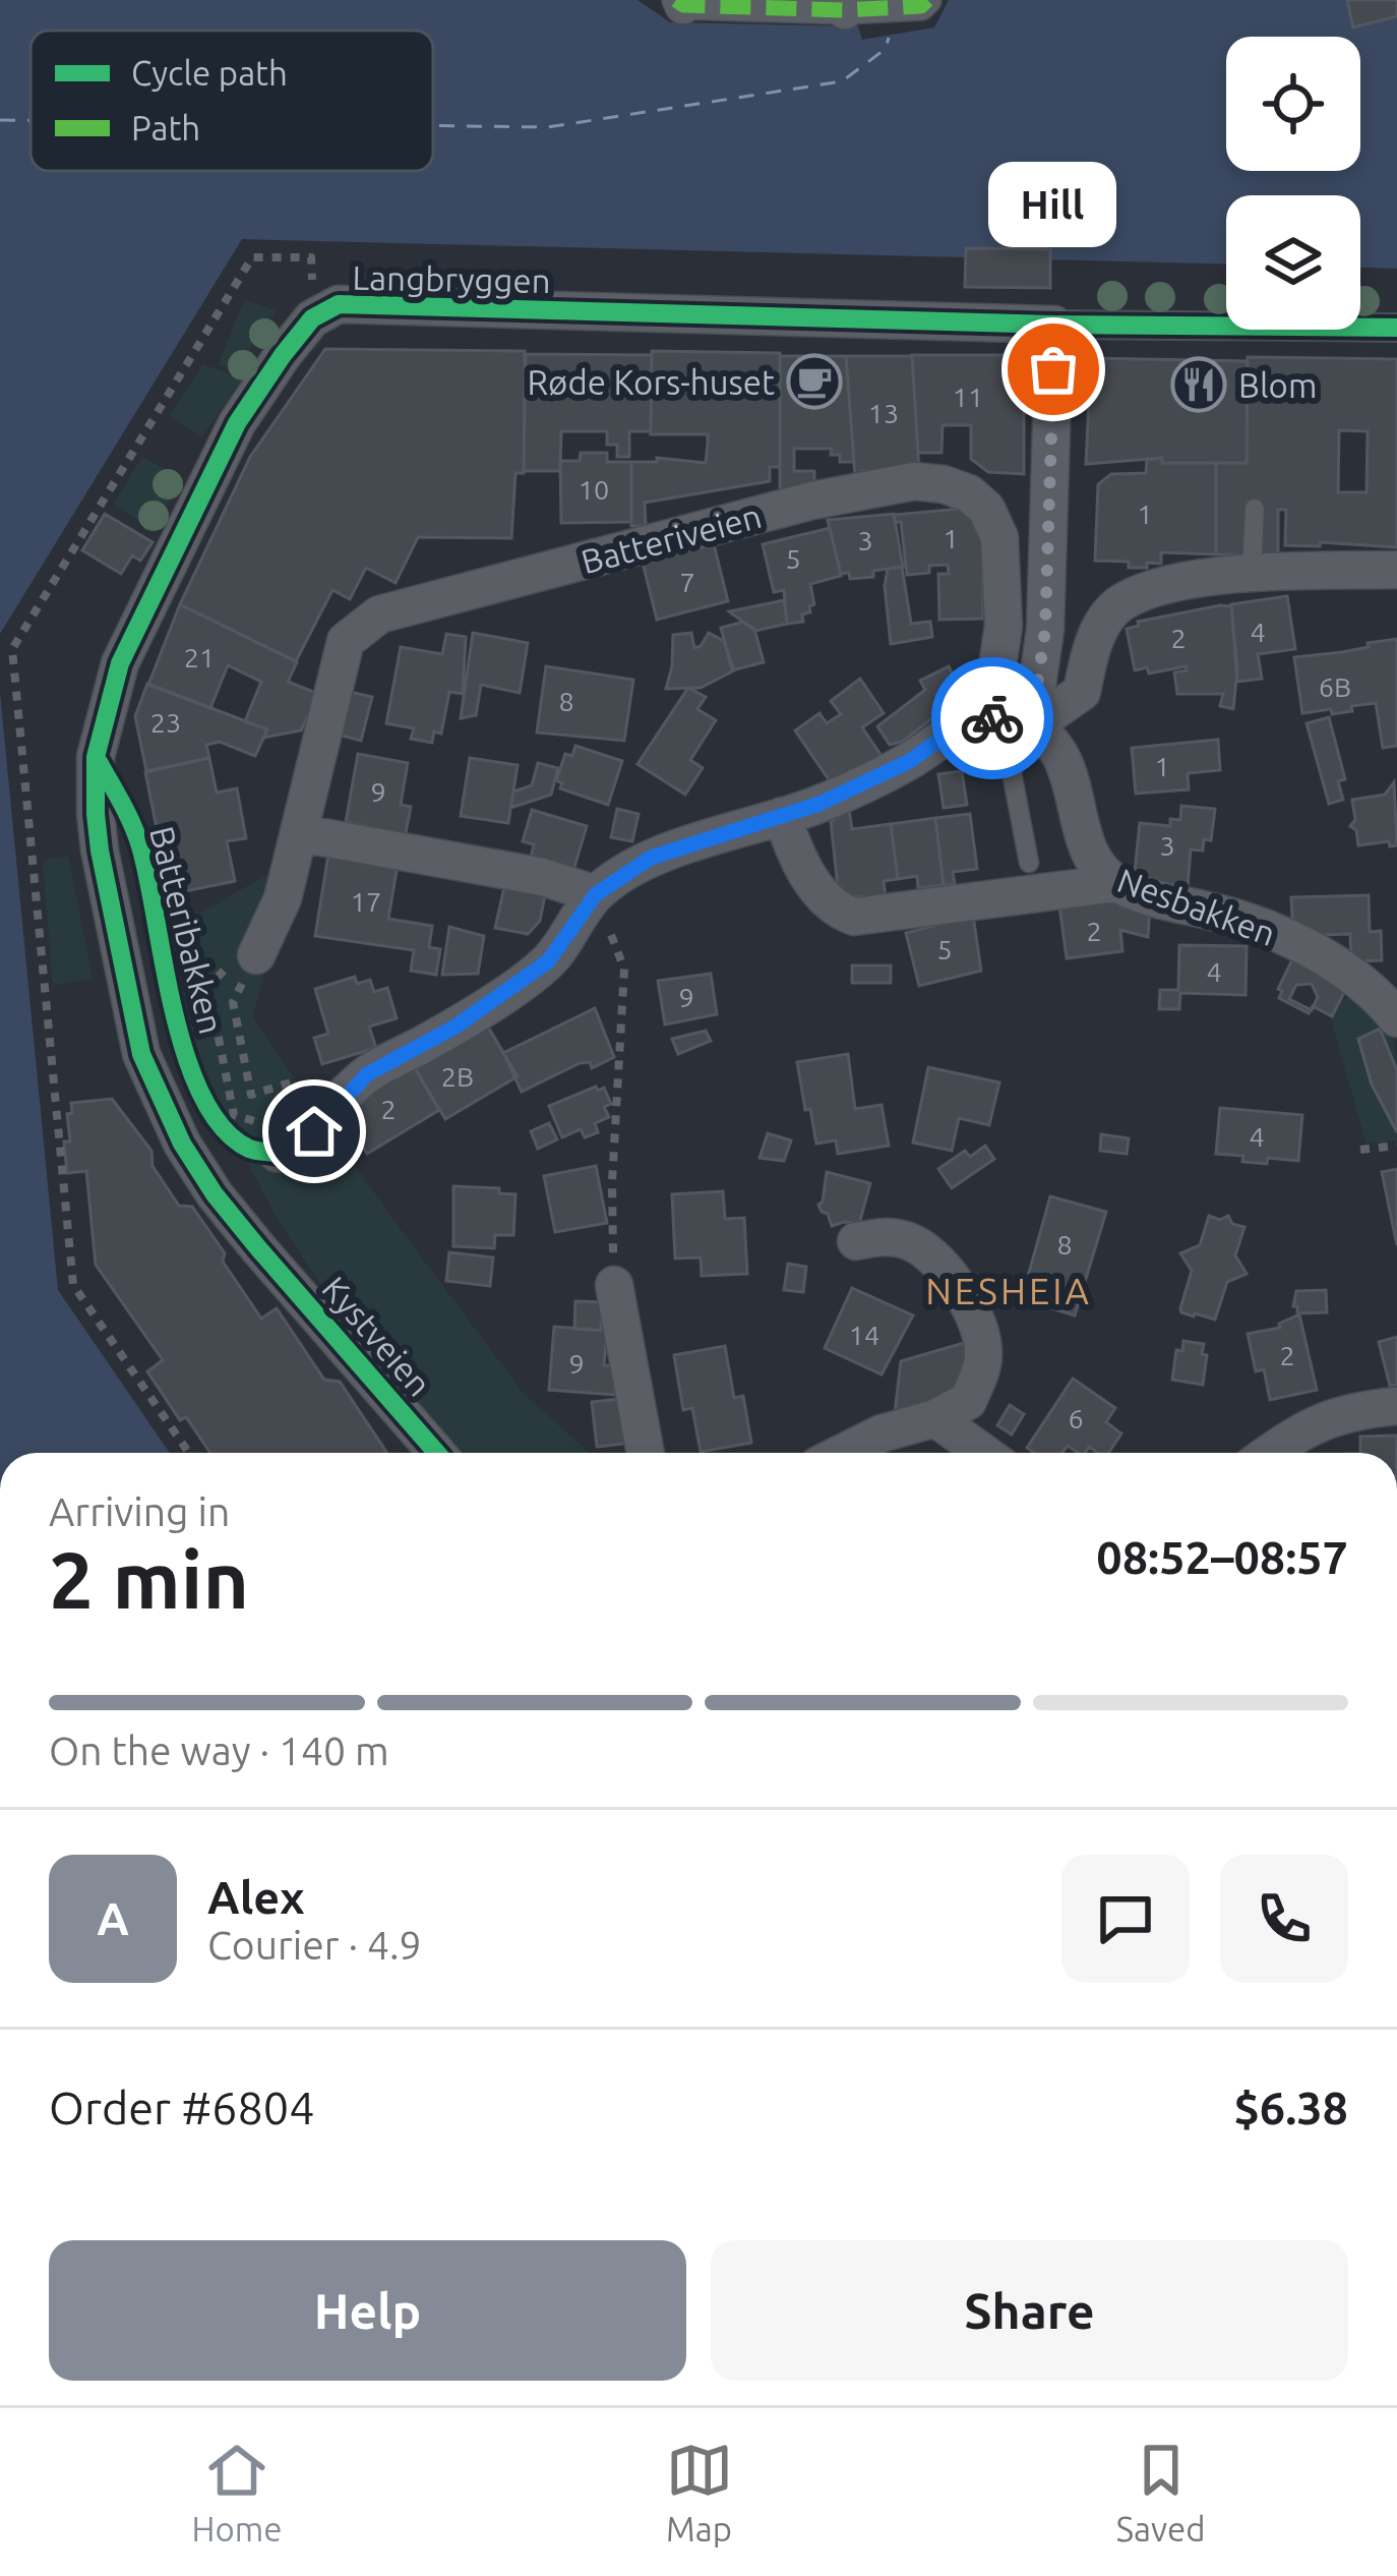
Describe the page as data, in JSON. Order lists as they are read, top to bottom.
{
  "streets": {
    "street": [
      "Langbryggen",
      "Batteriveien",
      "Nesbakken",
      "Kystveien"
    ],
    "cycle path": ["Batteribakken"]
  },
  "crossings": [
    ["Langbryggen", "Kystveien"],
    ["Batteriveien", "Nesbakken"]
  ],
  "districts": ["NESHEIA"],
  "places": {
    "other": ["Hill"],
    "cafe": ["Røde Kors-huset"],
    "restaurant": ["Blom"]
  },
  "house_numbers": [
    "11",
    "13",
    "10",
    "1",
    "1",
    "3",
    "5",
    "7",
    "4",
    "2",
    "21",
    "6B",
    "8",
    "23",
    "1",
    "9",
    "3",
    "17",
    "2",
    "5",
    "4",
    "9",
    "2B",
    "2",
    "4",
    "8",
    "14",
    "2",
    "9",
    "6"
  ],
  "legend": ["Cycle path", "Path"],
  "page": {
    "bubble": "Hill",
    "heading": ["2 min", "Arriving in", "08:52–08:57"],
    "panel": [
      "Alex",
      "Courier · 4.9",
      "Order #6804",
      "$6.38"
    ],
    "bar": "On the way · 140 m",
    "round": "A",
    "buttons": ["Help", "Share"],
    "tabs": ["Home", "Map", "Saved"]
  }
}
